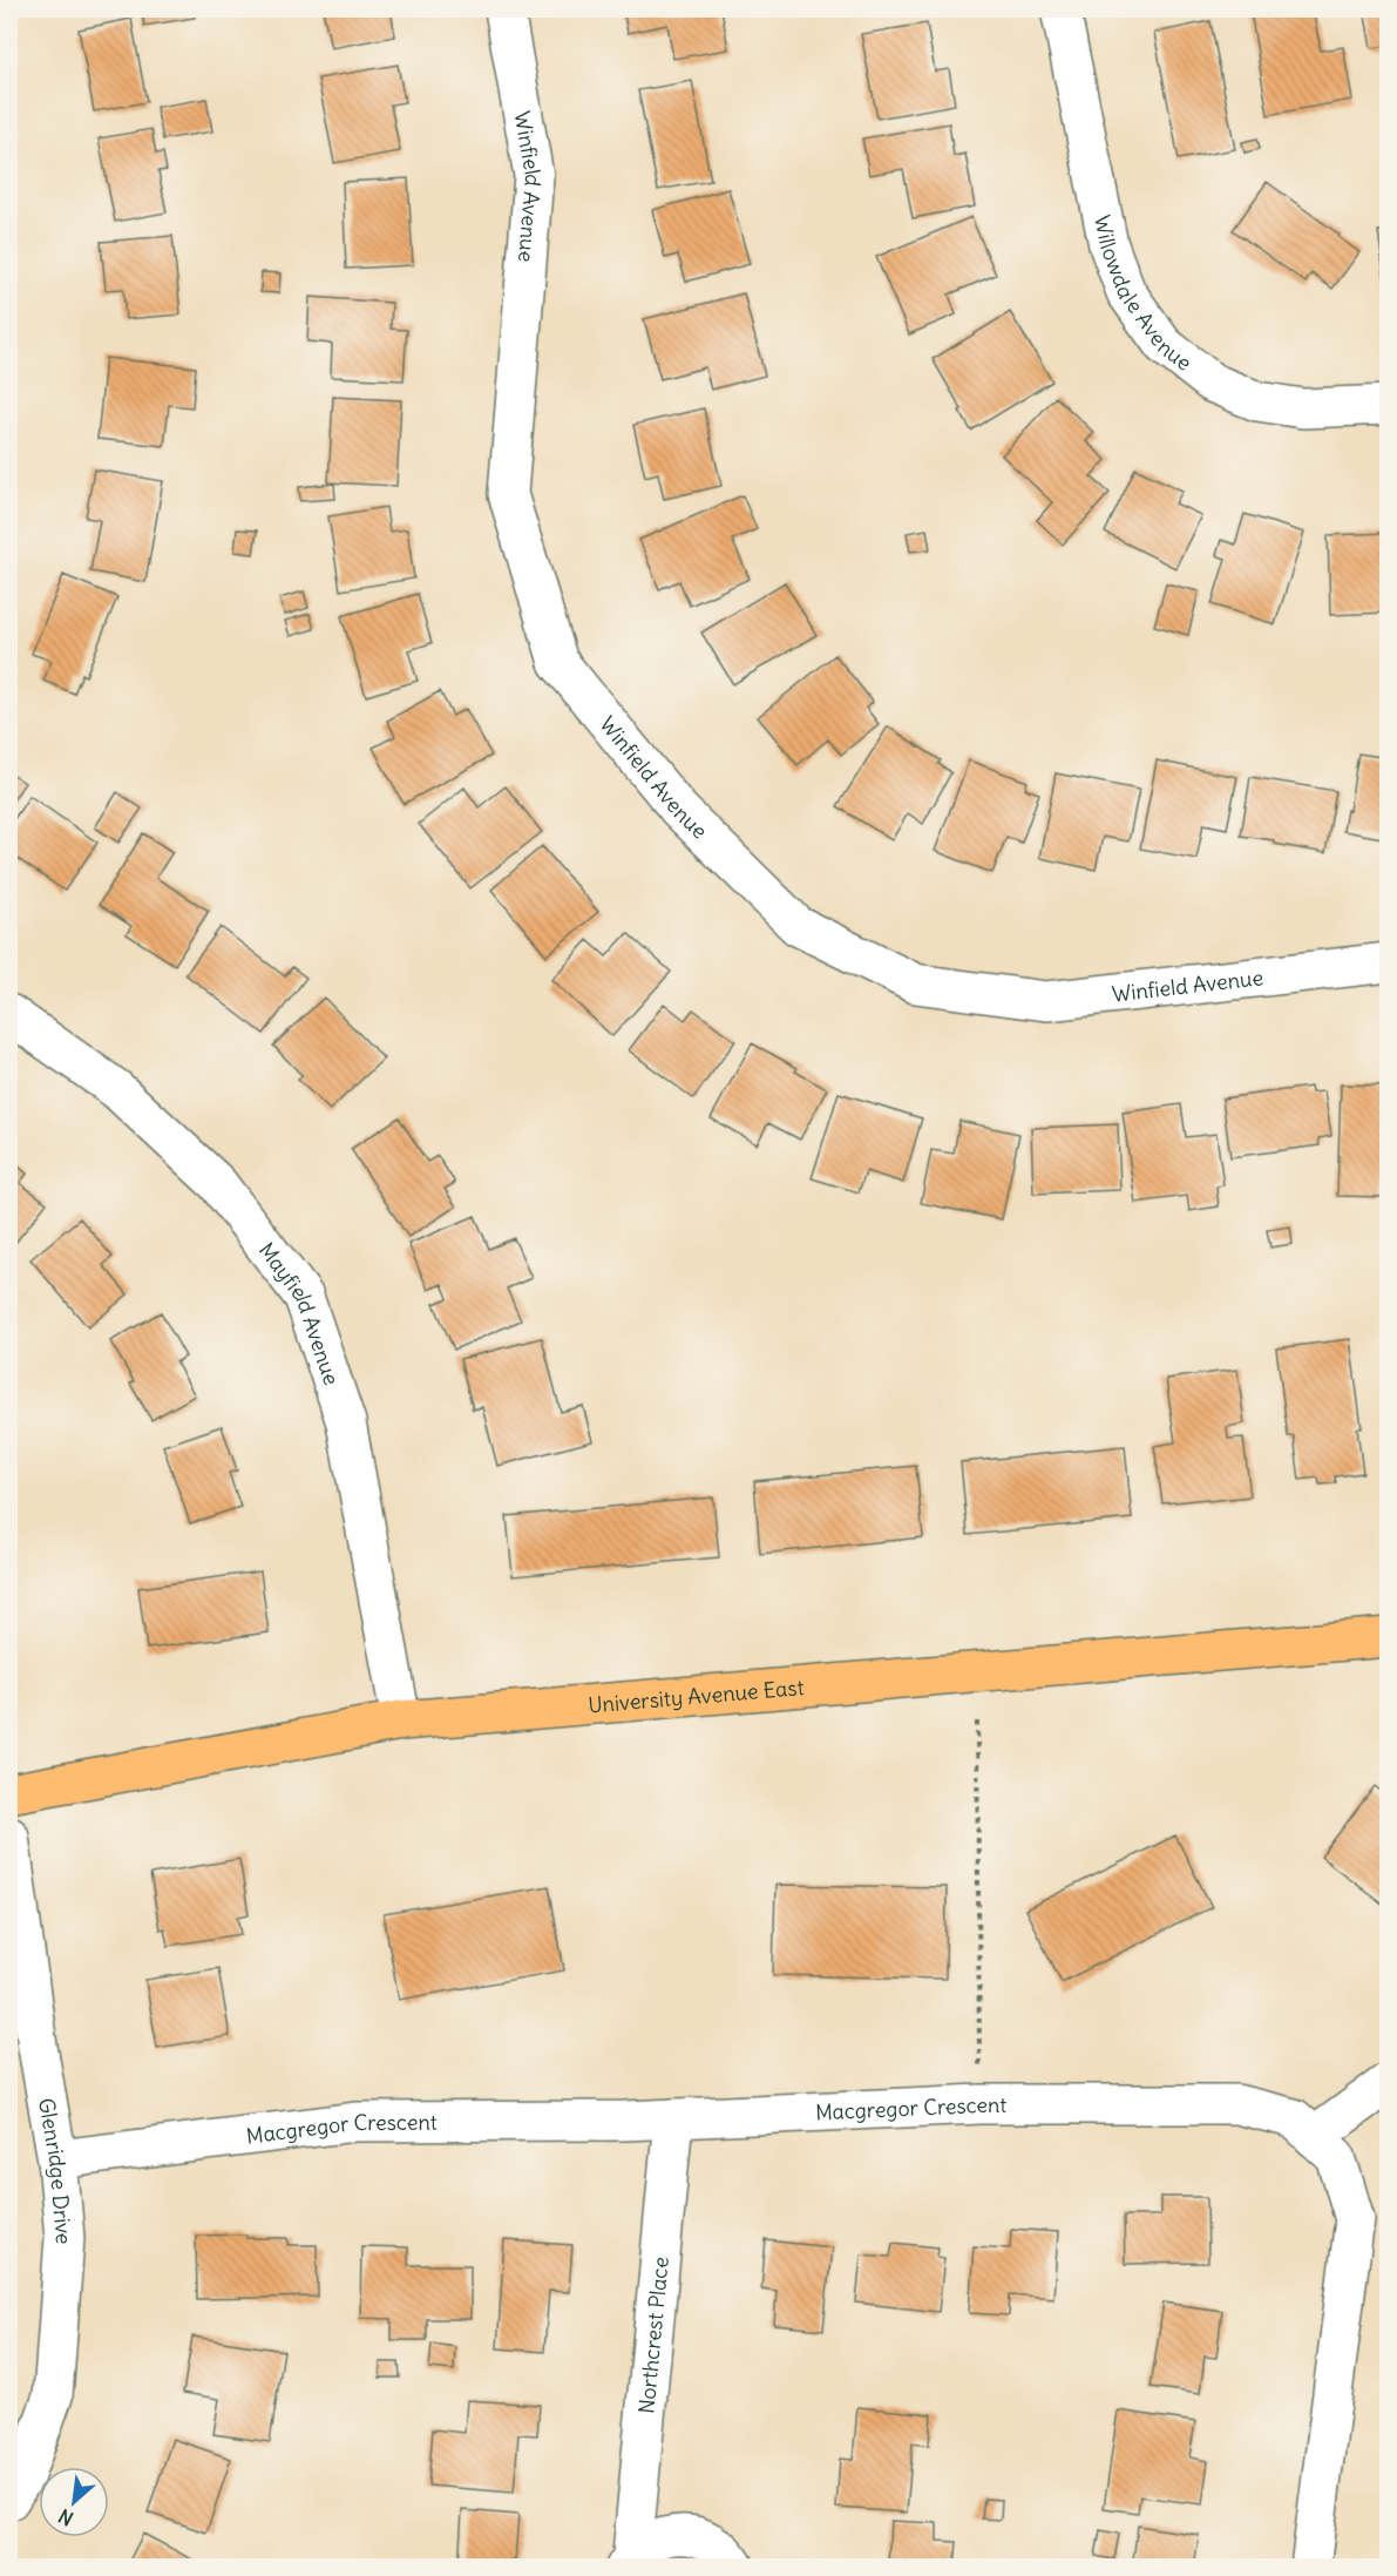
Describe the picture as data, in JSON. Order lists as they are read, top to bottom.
{
  "streets": {
    "main road": ["University Avenue East"],
    "street": [
      "Winfield Avenue",
      "Willowdale Avenue",
      "Mayfield Avenue",
      "Macgregor Crescent",
      "Glenridge Drive",
      "Northcrest Place"
    ]
  },
  "crossings": [
    ["Mayfield Avenue", "University Avenue East"],
    ["Macgregor Crescent", "Glenridge Drive"],
    ["Macgregor Crescent", "Northcrest Place"]
  ],
  "north": "bottom left"
}
